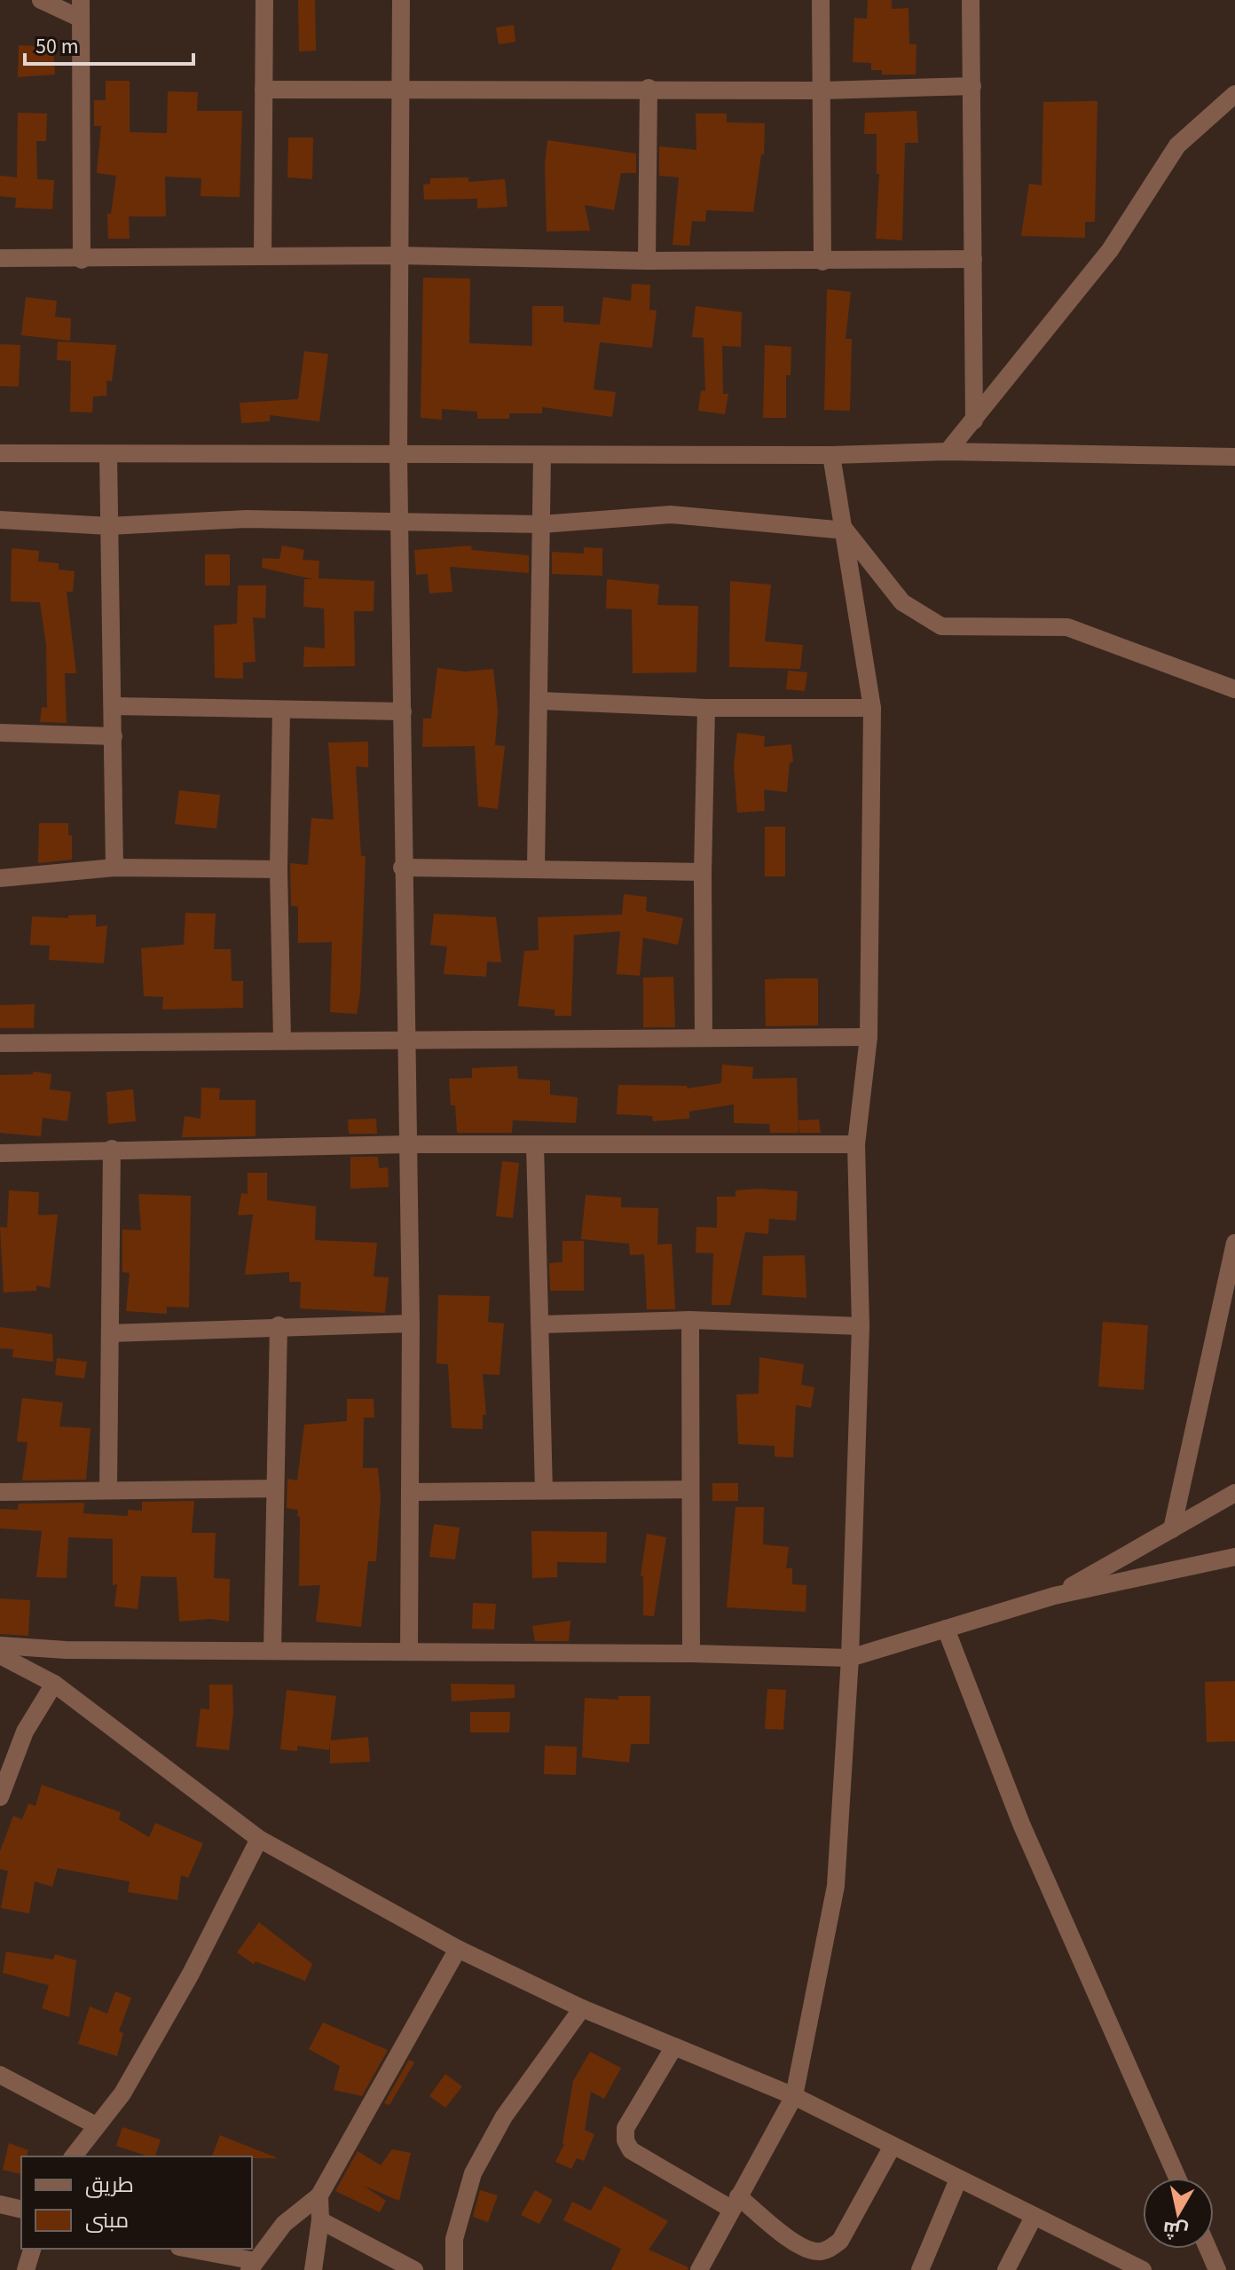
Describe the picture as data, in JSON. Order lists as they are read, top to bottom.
{
  "legend": ["طريق", "مبنى"],
  "scale_bar": "50 m",
  "north": "bottom"
}
